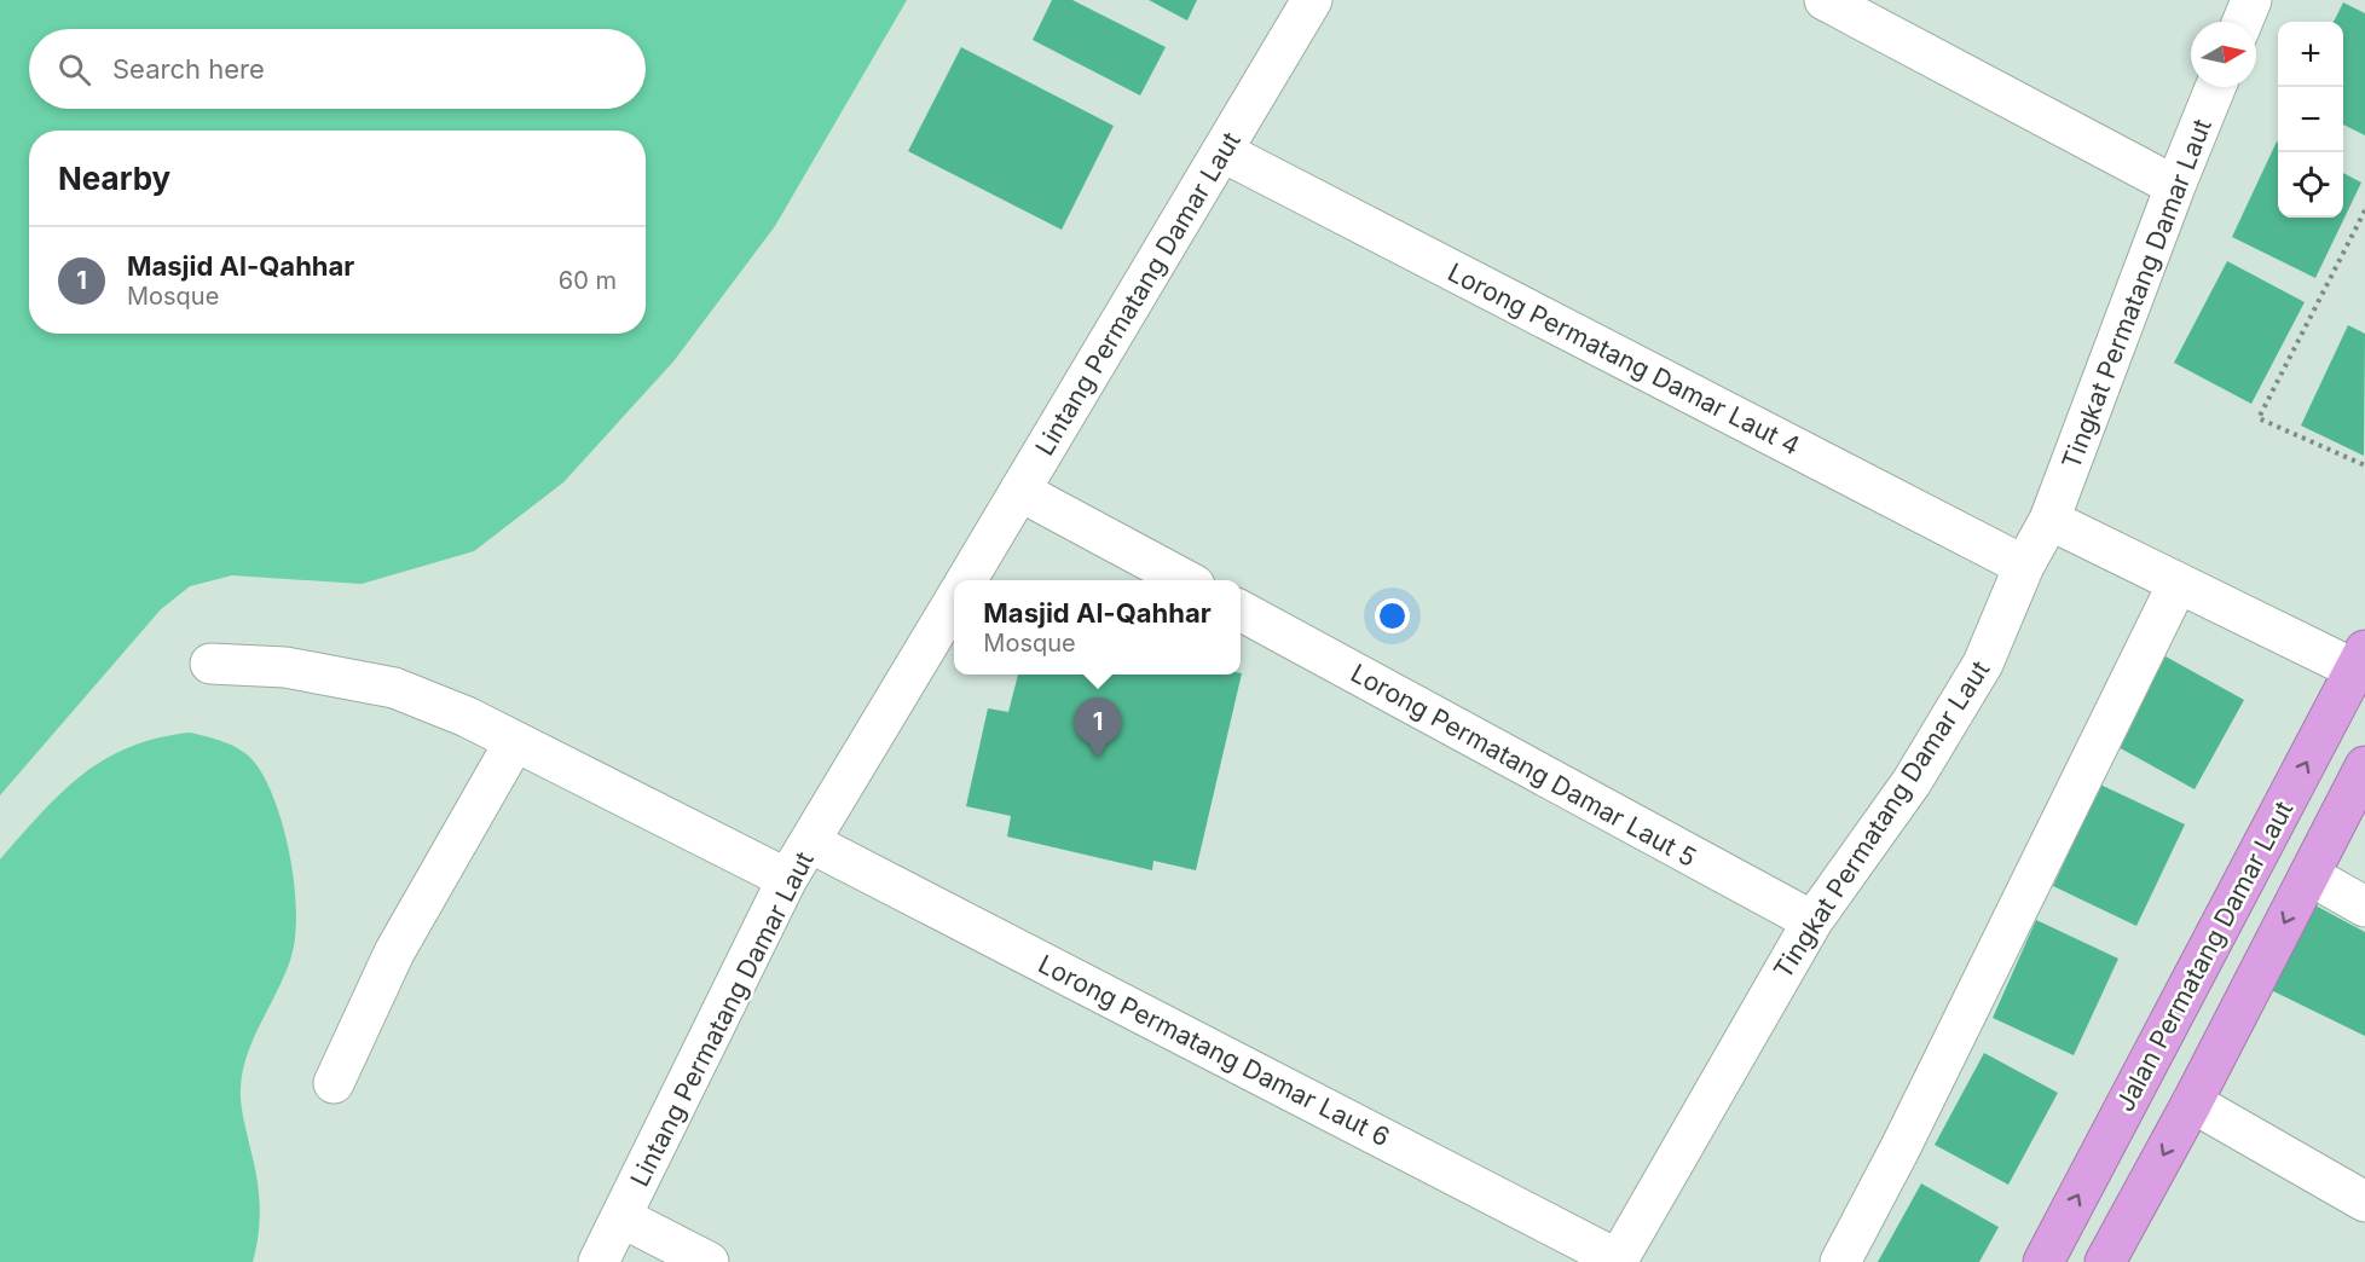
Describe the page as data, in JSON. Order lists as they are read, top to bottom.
{
  "streets": {
    "highway": ["Jalan Permatang Damar Laut"],
    "street": [
      "Lintang Permatang Damar Laut",
      "Tingkat Permatang Damar Laut",
      "Lorong Permatang Damar Laut 4",
      "Lorong Permatang Damar Laut 5",
      "Lorong Permatang Damar Laut 6"
    ]
  },
  "crossings": [
    ["Lintang Permatang Damar Laut", "Lorong Permatang Damar Laut 4"],
    ["Lintang Permatang Damar Laut", "Lorong Permatang Damar Laut 6"],
    ["Tingkat Permatang Damar Laut", "Lorong Permatang Damar Laut 4"],
    ["Tingkat Permatang Damar Laut", "Lorong Permatang Damar Laut 5"],
    ["Tingkat Permatang Damar Laut", "Lorong Permatang Damar Laut 6"]
  ],
  "north": "right",
  "page": {
    "map_buttons": ["+", "−"],
    "search": "Search here",
    "heading": "Nearby",
    "list": [
      {
        "mark": "1",
        "name": "Masjid Al-Qahhar",
        "note": "Mosque",
        "value": "60 m"
      }
    ],
    "popup": ["Masjid Al-Qahhar", "Mosque"],
    "pins": "1"
  }
}
